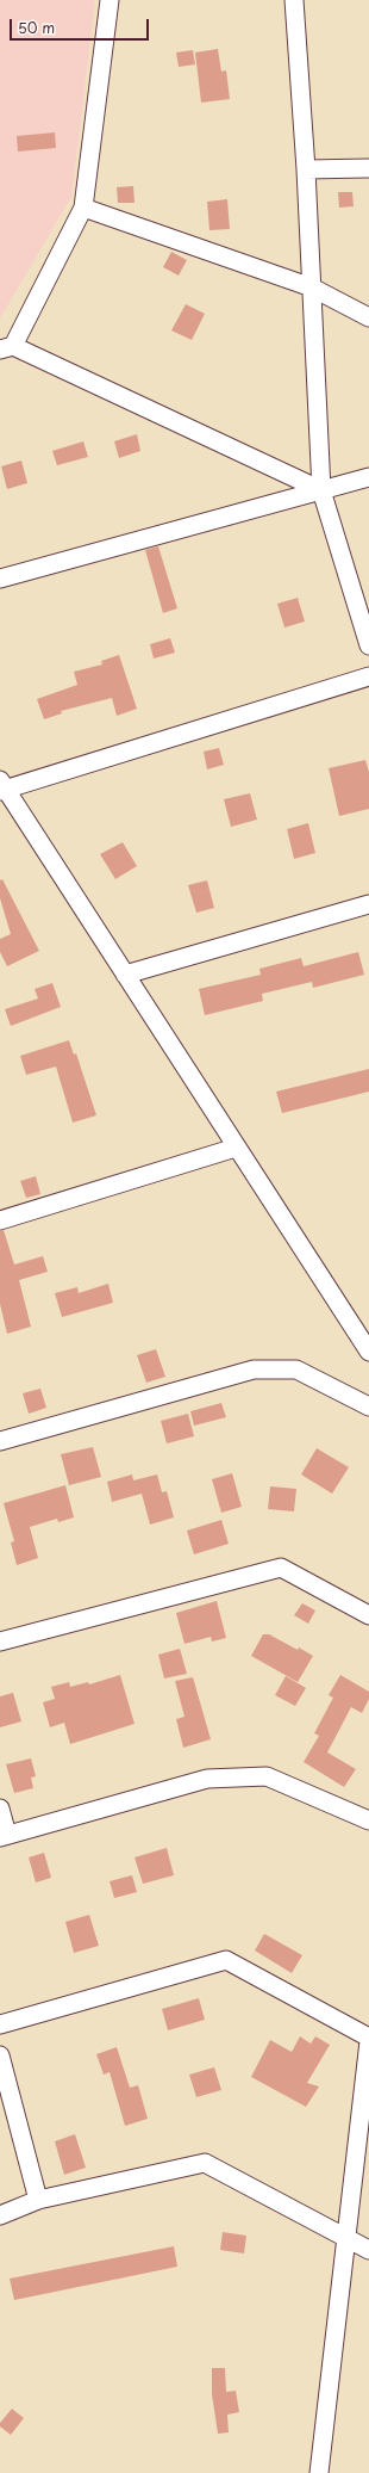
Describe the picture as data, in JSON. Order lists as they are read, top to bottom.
{
  "scale_bar": "50 m"
}
